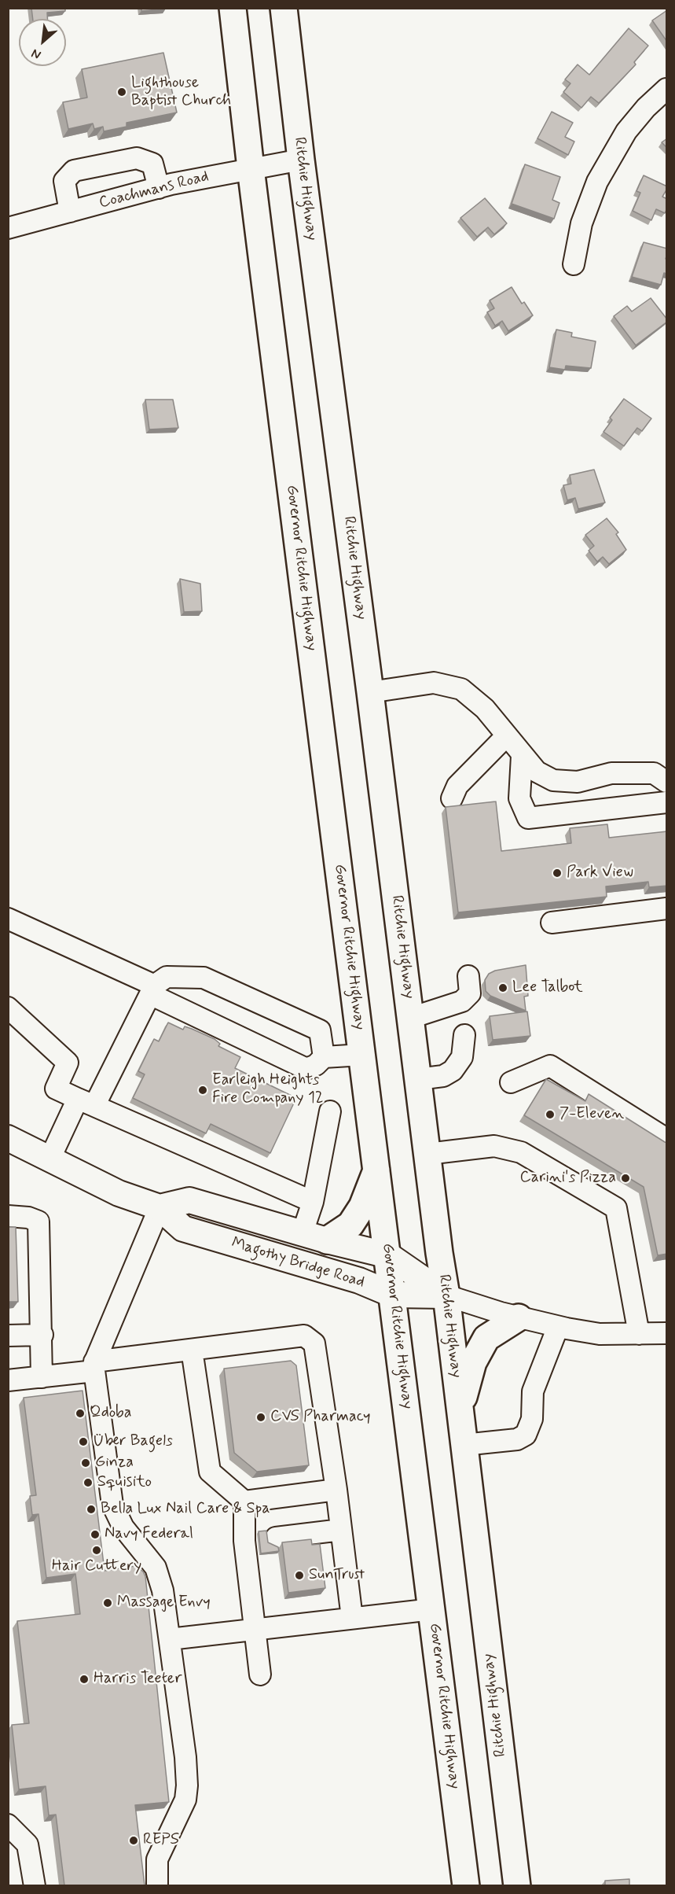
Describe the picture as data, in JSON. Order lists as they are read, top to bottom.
{
  "streets": {
    "highway": ["Ritchie Highway", "Governor Ritchie Highway"],
    "main road": ["Magothy Bridge Road"],
    "street": ["Coachmans Road"]
  },
  "crossings": [
    ["Ritchie Highway", "Coachmans Road"],
    ["Ritchie Highway", "Magothy Bridge Road"],
    ["Coachmans Road", "Governor Ritchie Highway"],
    ["Governor Ritchie Highway", "Magothy Bridge Road"]
  ],
  "places": [
    "Lighthouse Baptist Church",
    "Park View",
    "Lee Talbot",
    "Earleigh Heights Fire Company 12",
    "7-Eleven",
    "Carini's Pizza",
    "Qdoba",
    "CVS Pharmacy",
    "Über Bagels",
    "Ginza",
    "Squisito",
    "Bella Lux Nail Care & Spa",
    "Navy Federal",
    "Hair Cuttery",
    "SunTrust",
    "Massage Envy",
    "Harris Teeter",
    "REPS"
  ],
  "north": "bottom left"
}
